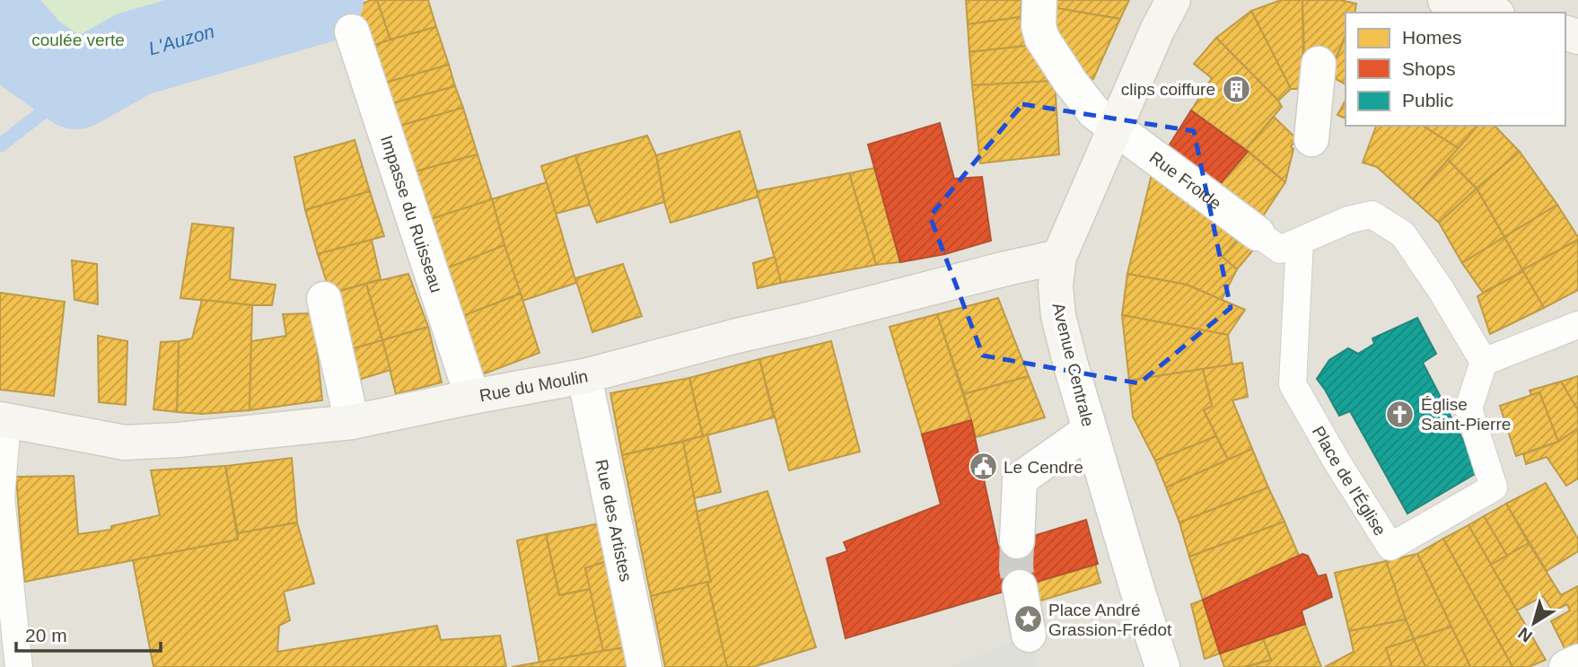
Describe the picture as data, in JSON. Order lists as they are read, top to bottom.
{
  "streets": {
    "main road": ["Avenue Centrale", "Rue du Moulin"],
    "street": ["Rue Froide", "Impasse du Ruisseau", "Rue des Artistes"],
    "lane": ["Place de l'Église"]
  },
  "crossings": [
    ["Rue Froide", "Avenue Centrale"],
    ["Impasse du Ruisseau", "Rue du Moulin"],
    ["Avenue Centrale", "Rue du Moulin"],
    ["Rue du Moulin", "Rue des Artistes"]
  ],
  "water": ["L'Auzon"],
  "parks": ["coulée verte"],
  "places": {
    "building": ["clips coiffure"],
    "church": ["Église Saint-Pierre"],
    "public building": ["Le Cendre"],
    "place": ["Place André Grassion-Frédot"]
  },
  "legend": ["Homes", "Shops", "Public"],
  "scale_bar": "20 m",
  "north": "bottom left"
}
